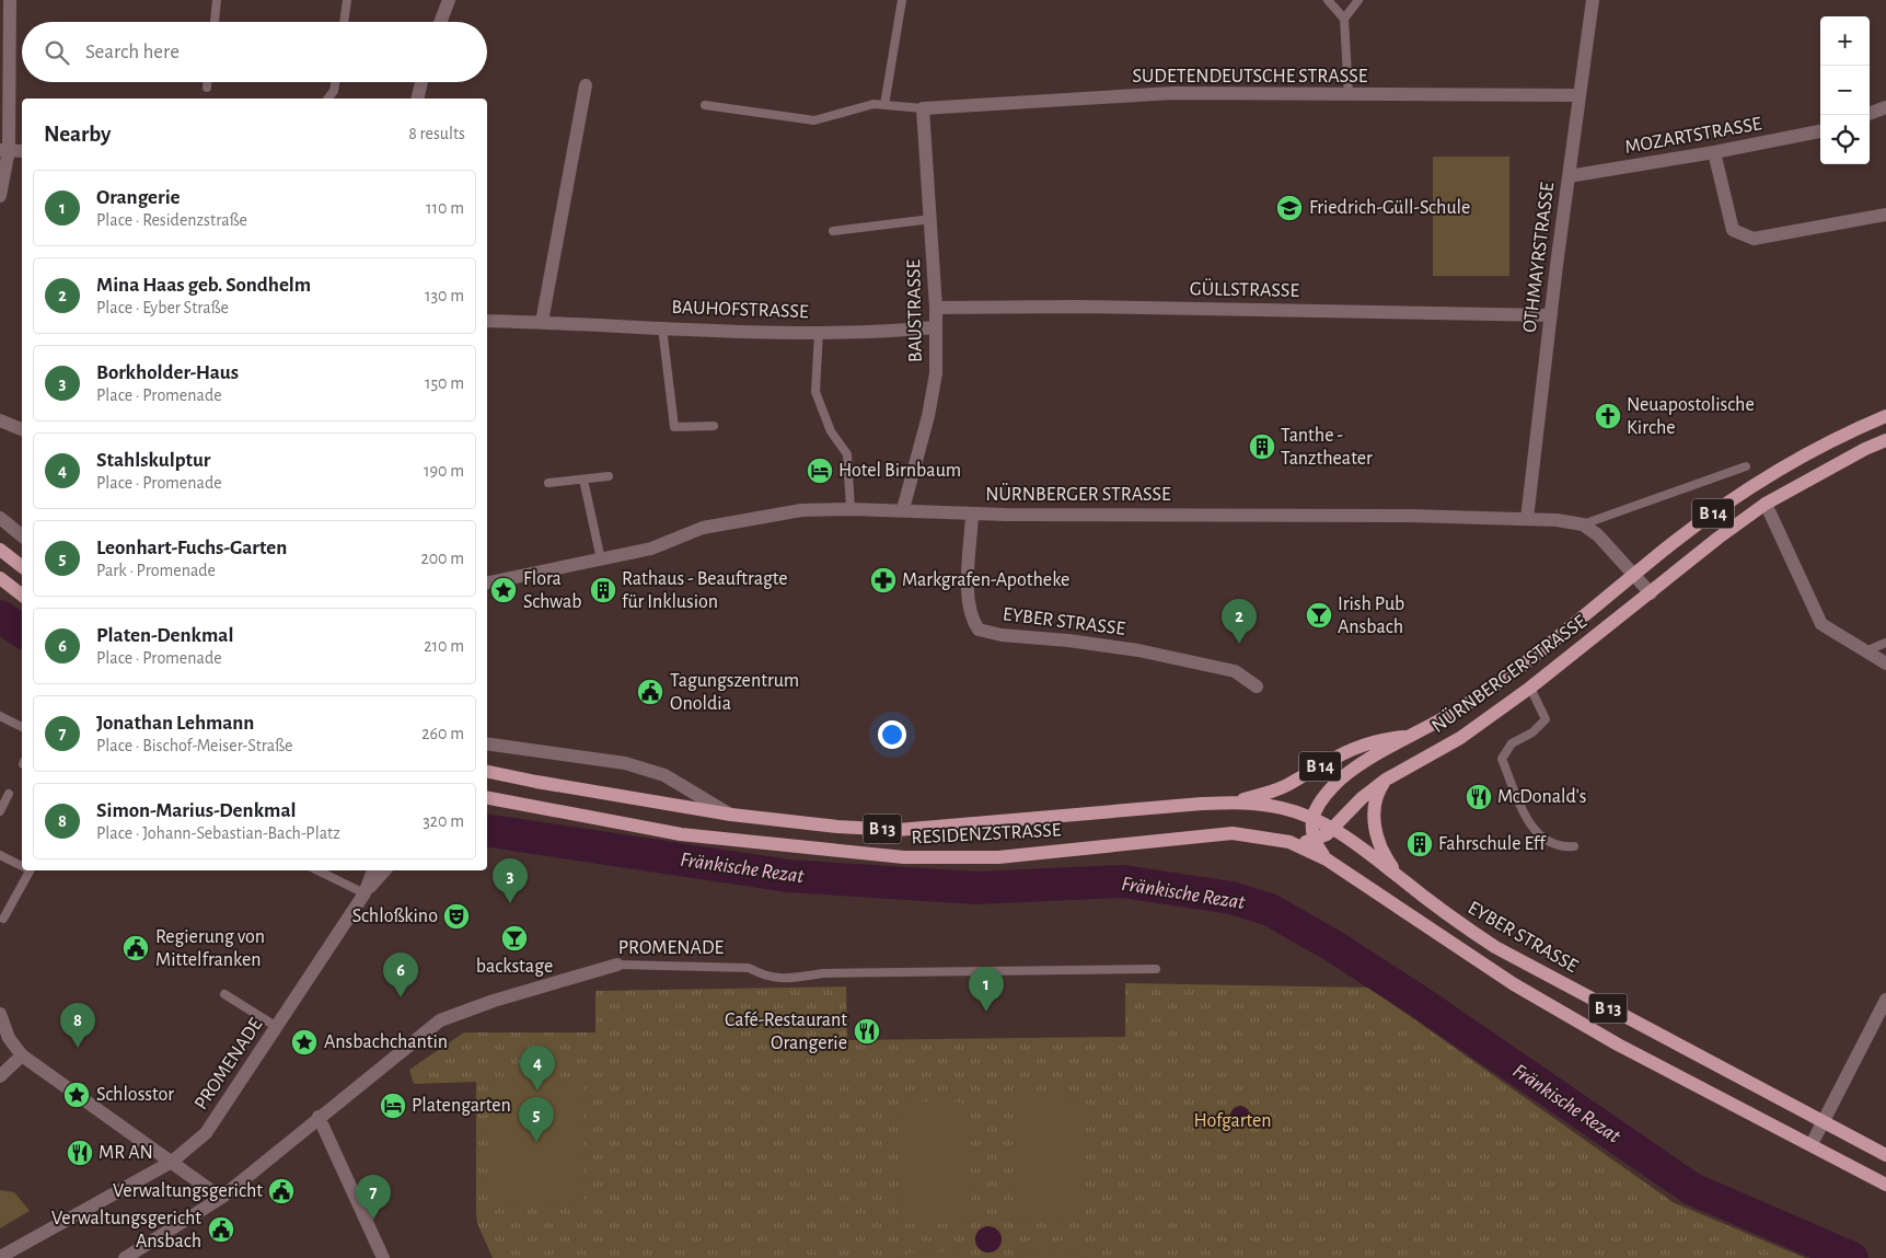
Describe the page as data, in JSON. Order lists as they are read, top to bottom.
{
  "streets": {
    "main road": [
      "NÜRNBERGER STRASSE",
      "B 14",
      "EYBER STRASSE",
      "B 13",
      "RESIDENZSTRASSE"
    ],
    "street": [
      "SUDETENDEUTSCHE STRASSE",
      "MOZARTSTRASSE",
      "OTHMAYRSTRASSE",
      "GÜLLSTRASSE",
      "BAUHOFSTRASSE",
      "BAUSTRASSE",
      "PROMENADE"
    ]
  },
  "crossings": [
    ["SUDETENDEUTSCHE STRASSE", "OTHMAYRSTRASSE"],
    ["SUDETENDEUTSCHE STRASSE", "BAUSTRASSE"],
    ["MOZARTSTRASSE", "OTHMAYRSTRASSE"],
    ["OTHMAYRSTRASSE", "GÜLLSTRASSE"],
    ["OTHMAYRSTRASSE", "NÜRNBERGER STRASSE"],
    ["GÜLLSTRASSE", "BAUSTRASSE"],
    ["BAUHOFSTRASSE", "BAUSTRASSE"],
    ["BAUSTRASSE", "NÜRNBERGER STRASSE"],
    ["NÜRNBERGER STRASSE", "EYBER STRASSE"],
    ["NÜRNBERGER STRASSE", "B 13"],
    ["NÜRNBERGER STRASSE", "RESIDENZSTRASSE"],
    ["EYBER STRASSE", "B 13"],
    ["EYBER STRASSE", "RESIDENZSTRASSE"],
    ["B 13", "RESIDENZSTRASSE"]
  ],
  "water": ["Fränkische Rezat"],
  "parks": ["Hofgarten"],
  "places": {
    "school or university": ["Friedrich-Güll-Schule"],
    "church": ["Neuapostolische Kirche"],
    "building": ["Tanthe - Tanztheater", "Rathaus - Beauftragte für Inklusion", "Fahrschule Eff"],
    "hotel": ["Hotel Birnbaum", "Platengarten"],
    "pharmacy": ["Markgrafen-Apotheke"],
    "place": ["Flora Schwab", "Ansbachchantin", "Schlosstor"],
    "bar": ["Irish Pub Ansbach", "backstage"],
    "public building": [
      "Tagungszentrum Onoldia",
      "Regierung von Mittelfranken",
      "Verwaltungsgericht",
      "Verwaltungsgericht Ansbach"
    ],
    "restaurant": ["McDonald's", "Café-Restaurant Orangerie", "MR AN"],
    "theatre": ["Schloßkino"]
  },
  "page": {
    "map_buttons": ["+", "−"],
    "search": "Search here",
    "heading": ["Nearby", "8 results"],
    "list": [
      {
        "mark": "1",
        "name": "Orangerie",
        "note": "Place · Residenzstraße",
        "value": "110 m"
      },
      {
        "mark": "2",
        "name": "Mina Haas geb. Sondhelm",
        "note": "Place · Eyber Straße",
        "value": "130 m"
      },
      {
        "mark": "3",
        "name": "Borkholder-Haus",
        "note": "Place · Promenade",
        "value": "150 m"
      },
      {
        "mark": "4",
        "name": "Stahlskulptur",
        "note": "Place · Promenade",
        "value": "190 m"
      },
      {
        "mark": "5",
        "name": "Leonhart-Fuchs-Garten",
        "note": "Park · Promenade",
        "value": "200 m"
      },
      {
        "mark": "6",
        "name": "Platen-Denkmal",
        "note": "Place · Promenade",
        "value": "210 m"
      },
      {
        "mark": "7",
        "name": "Jonathan Lehmann",
        "note": "Place · Bischof-Meiser-Straße",
        "value": "260 m"
      },
      {
        "mark": "8",
        "name": "Simon-Marius-Denkmal",
        "note": "Place · Johann-Sebastian-Bach-Platz",
        "value": "320 m"
      }
    ],
    "pins": [
      "2",
      "3",
      "6",
      "1",
      "8",
      "4",
      "5",
      "7"
    ]
  }
}
